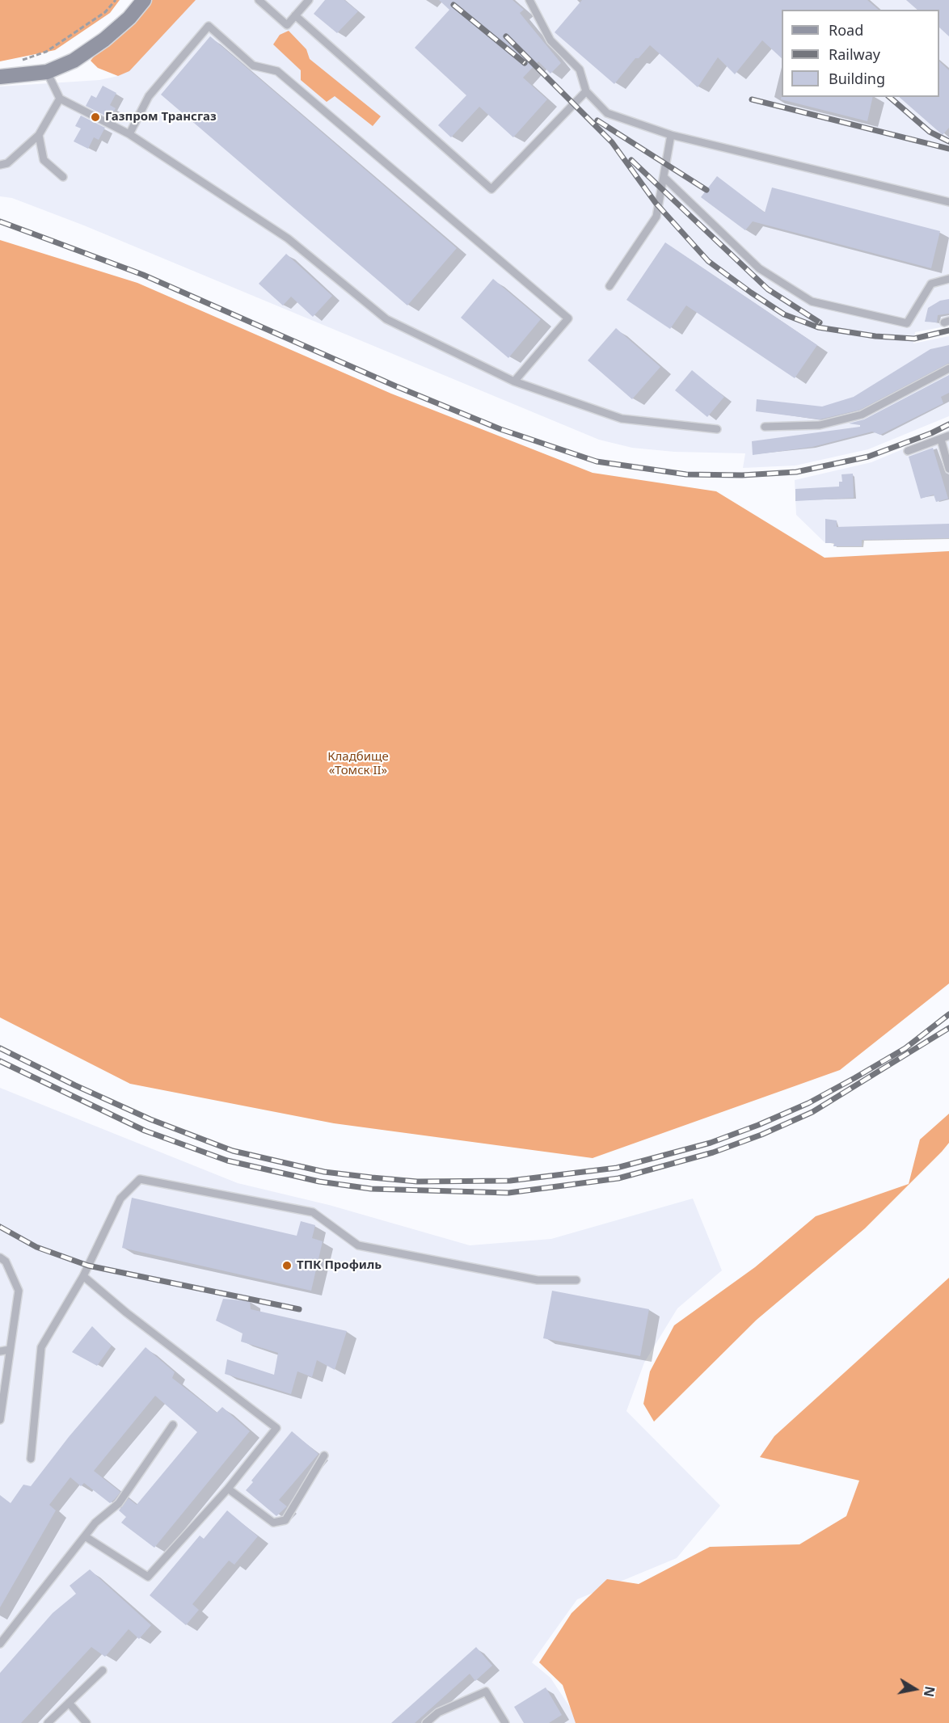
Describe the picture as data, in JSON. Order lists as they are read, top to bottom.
{
  "parks": ["Кладбище «Томск II»"],
  "places": ["Газпром Трансгаз", "ТПК Профиль"],
  "legend": ["Road", "Railway", "Building"],
  "north": "right"
}
